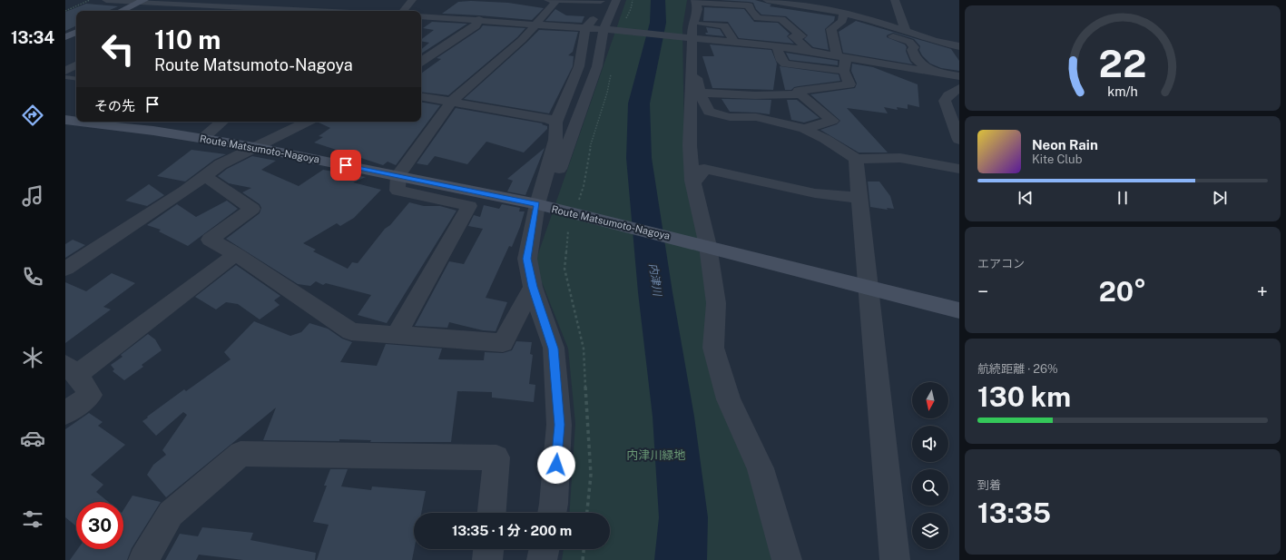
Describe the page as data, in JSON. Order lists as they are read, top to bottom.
{
  "streets": {
    "main road": ["Route Matsumoto-Nagoya"]
  },
  "water": ["内津川"],
  "parks": ["内津川緑地"],
  "north": "bottom",
  "page": {
    "tabs": "13:34",
    "turn": ["110 m", "Route Matsumoto-Nagoya"],
    "then": "その先",
    "song": ["Neon Rain", "Kite Club"],
    "tile": [
      "エアコン",
      ["航続距離 · 26%", "130 km"],
      ["到着", "13:35"]
    ],
    "heat": ["−", "20°", "+"],
    "limit": "30",
    "trip": "13:35 · 1 分 · 200 m",
    "gauge": ["22", "km/h"]
  }
}
